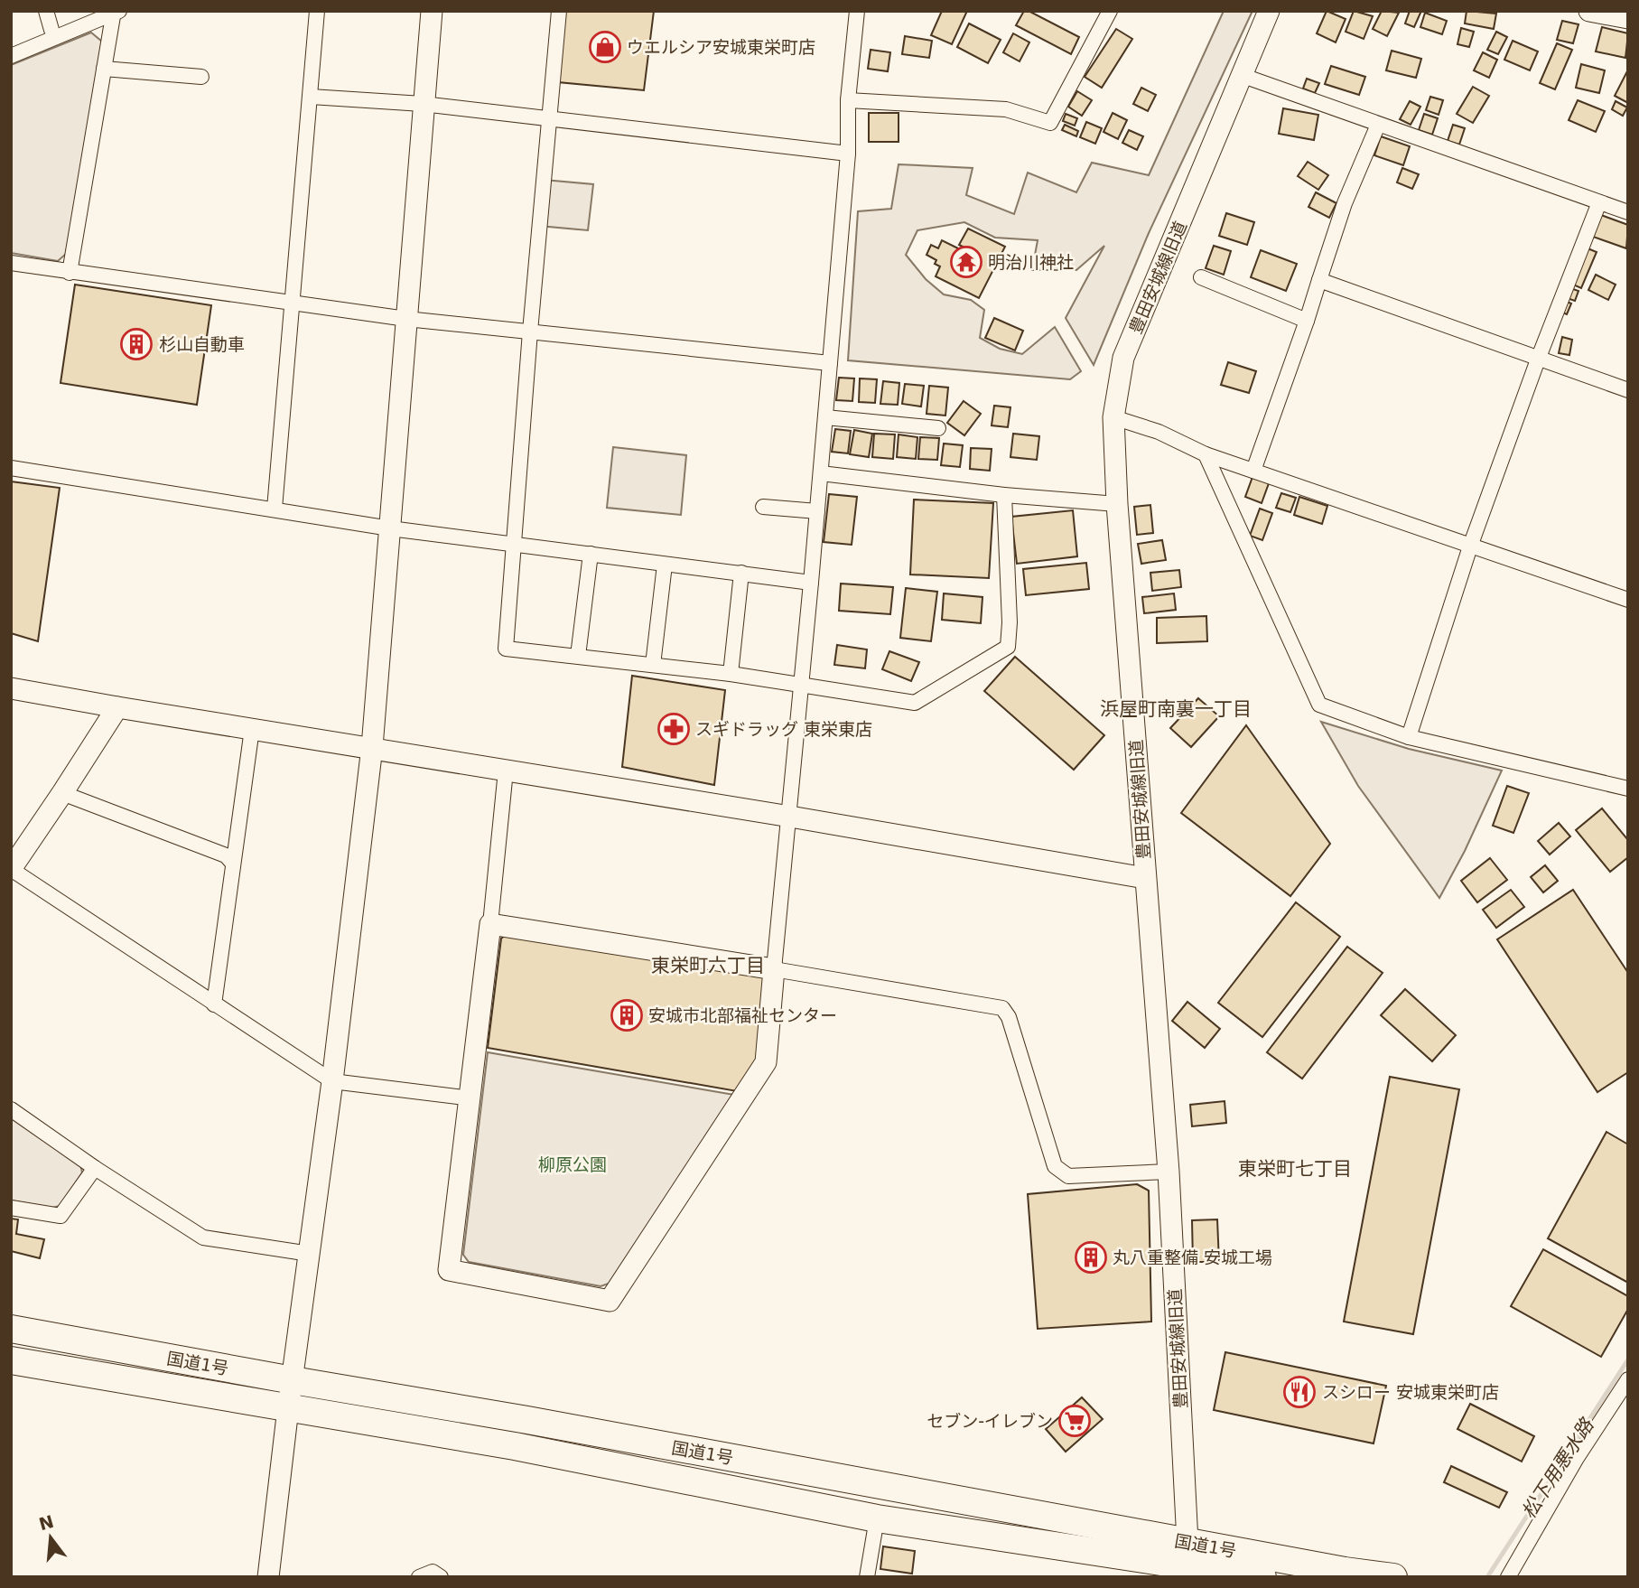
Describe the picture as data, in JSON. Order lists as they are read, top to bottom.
{
  "streets": {
    "highway": ["国道1号"],
    "street": ["豊田安城線旧道"]
  },
  "crossings": [
    ["豊田安城線旧道", "国道1号"]
  ],
  "districts": ["浜屋町南裏一丁目", "東栄町六丁目", "東栄町七丁目"],
  "water": ["松下用悪水路"],
  "parks": ["柳原公園"],
  "places": {
    "shop": ["ウエルシア安城東栄町店"],
    "temple": ["明治川神社"],
    "building": ["杉山自動車", "安城市北部福祉センター", "丸八重整備 安城工場"],
    "pharmacy": ["スギドラッグ 東栄東店"],
    "restaurant": ["スシロー 安城東栄町店"],
    "supermarket": ["セブン-イレブン"]
  },
  "north": "top"
}
